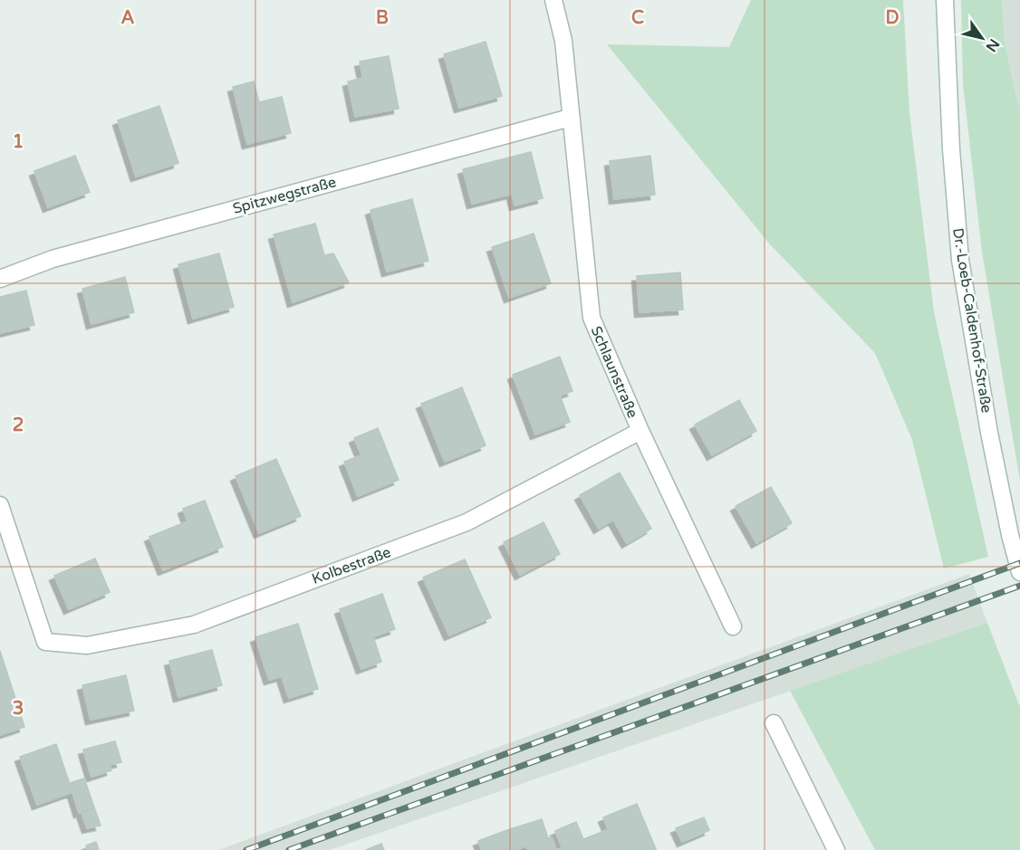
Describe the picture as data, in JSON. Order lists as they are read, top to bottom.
{
  "streets": {
    "street": [
      "Spitzwegstraße",
      "Dr.-Loeb-Caldenhof-Straße",
      "Schlaunstraße",
      "Kolbestraße"
    ]
  },
  "crossings": [
    ["Spitzwegstraße", "Schlaunstraße"],
    ["Schlaunstraße", "Kolbestraße"]
  ],
  "north": "bottom right",
  "grid": {
    "columns": [
      "A",
      "B",
      "C",
      "D"
    ],
    "rows": ["1", "2", "3"]
  }
}
